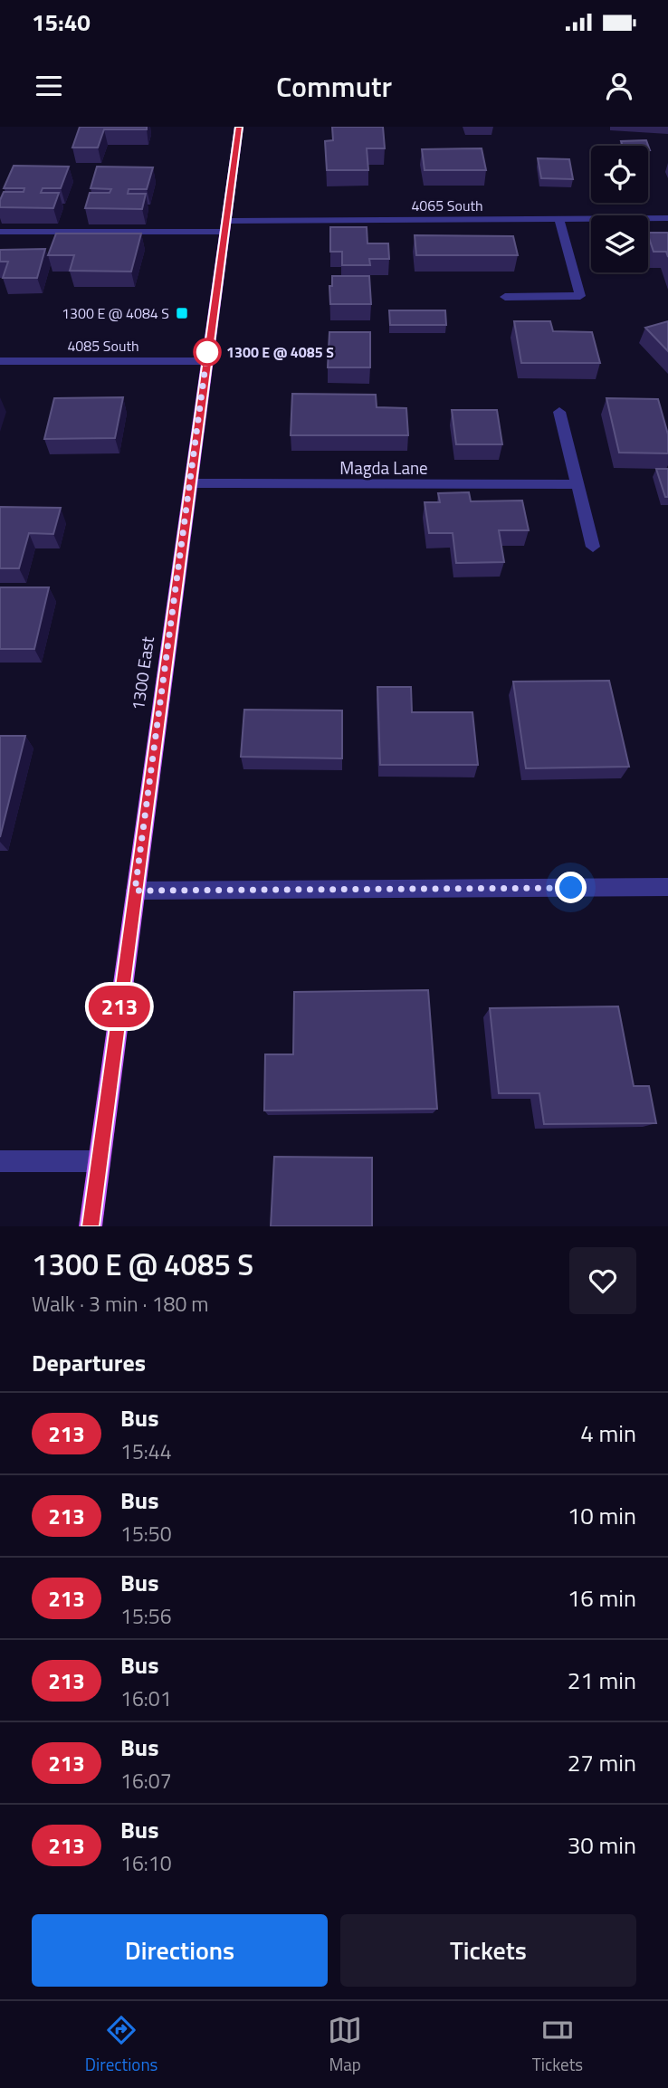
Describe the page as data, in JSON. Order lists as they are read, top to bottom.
{
  "streets": {
    "main road": ["1300 East"],
    "street": ["4065 South", "4085 South", "Magda Lane"]
  },
  "crossings": [
    ["4065 South", "1300 East"],
    ["4085 South", "1300 East"],
    ["Magda Lane", "1300 East"]
  ],
  "places": {
    "transit": ["1300 E @ 4084 S"],
    "other": ["1300 E @ 4085 S"]
  },
  "lines": ["bus line 213"],
  "page": {
    "status": "15:40",
    "header": "Commutr",
    "on_map": "213",
    "heading": [
      ["1300 E @ 4085 S", "Walk · 3 min · 180 m"],
      "Departures"
    ],
    "list": [
      {
        "mark": "213",
        "name": "Bus",
        "note": "15:44",
        "value": "4 min"
      },
      {
        "mark": "213",
        "name": "Bus",
        "note": "15:50",
        "value": "10 min"
      },
      {
        "mark": "213",
        "name": "Bus",
        "note": "15:56",
        "value": "16 min"
      },
      {
        "mark": "213",
        "name": "Bus",
        "note": "16:01",
        "value": "21 min"
      },
      {
        "mark": "213",
        "name": "Bus",
        "note": "16:07",
        "value": "27 min"
      },
      {
        "mark": "213",
        "name": "Bus",
        "note": "16:10",
        "value": "30 min"
      }
    ],
    "buttons": ["Directions", "Tickets"],
    "tabs": ["Directions", "Map", "Tickets"]
  }
}
